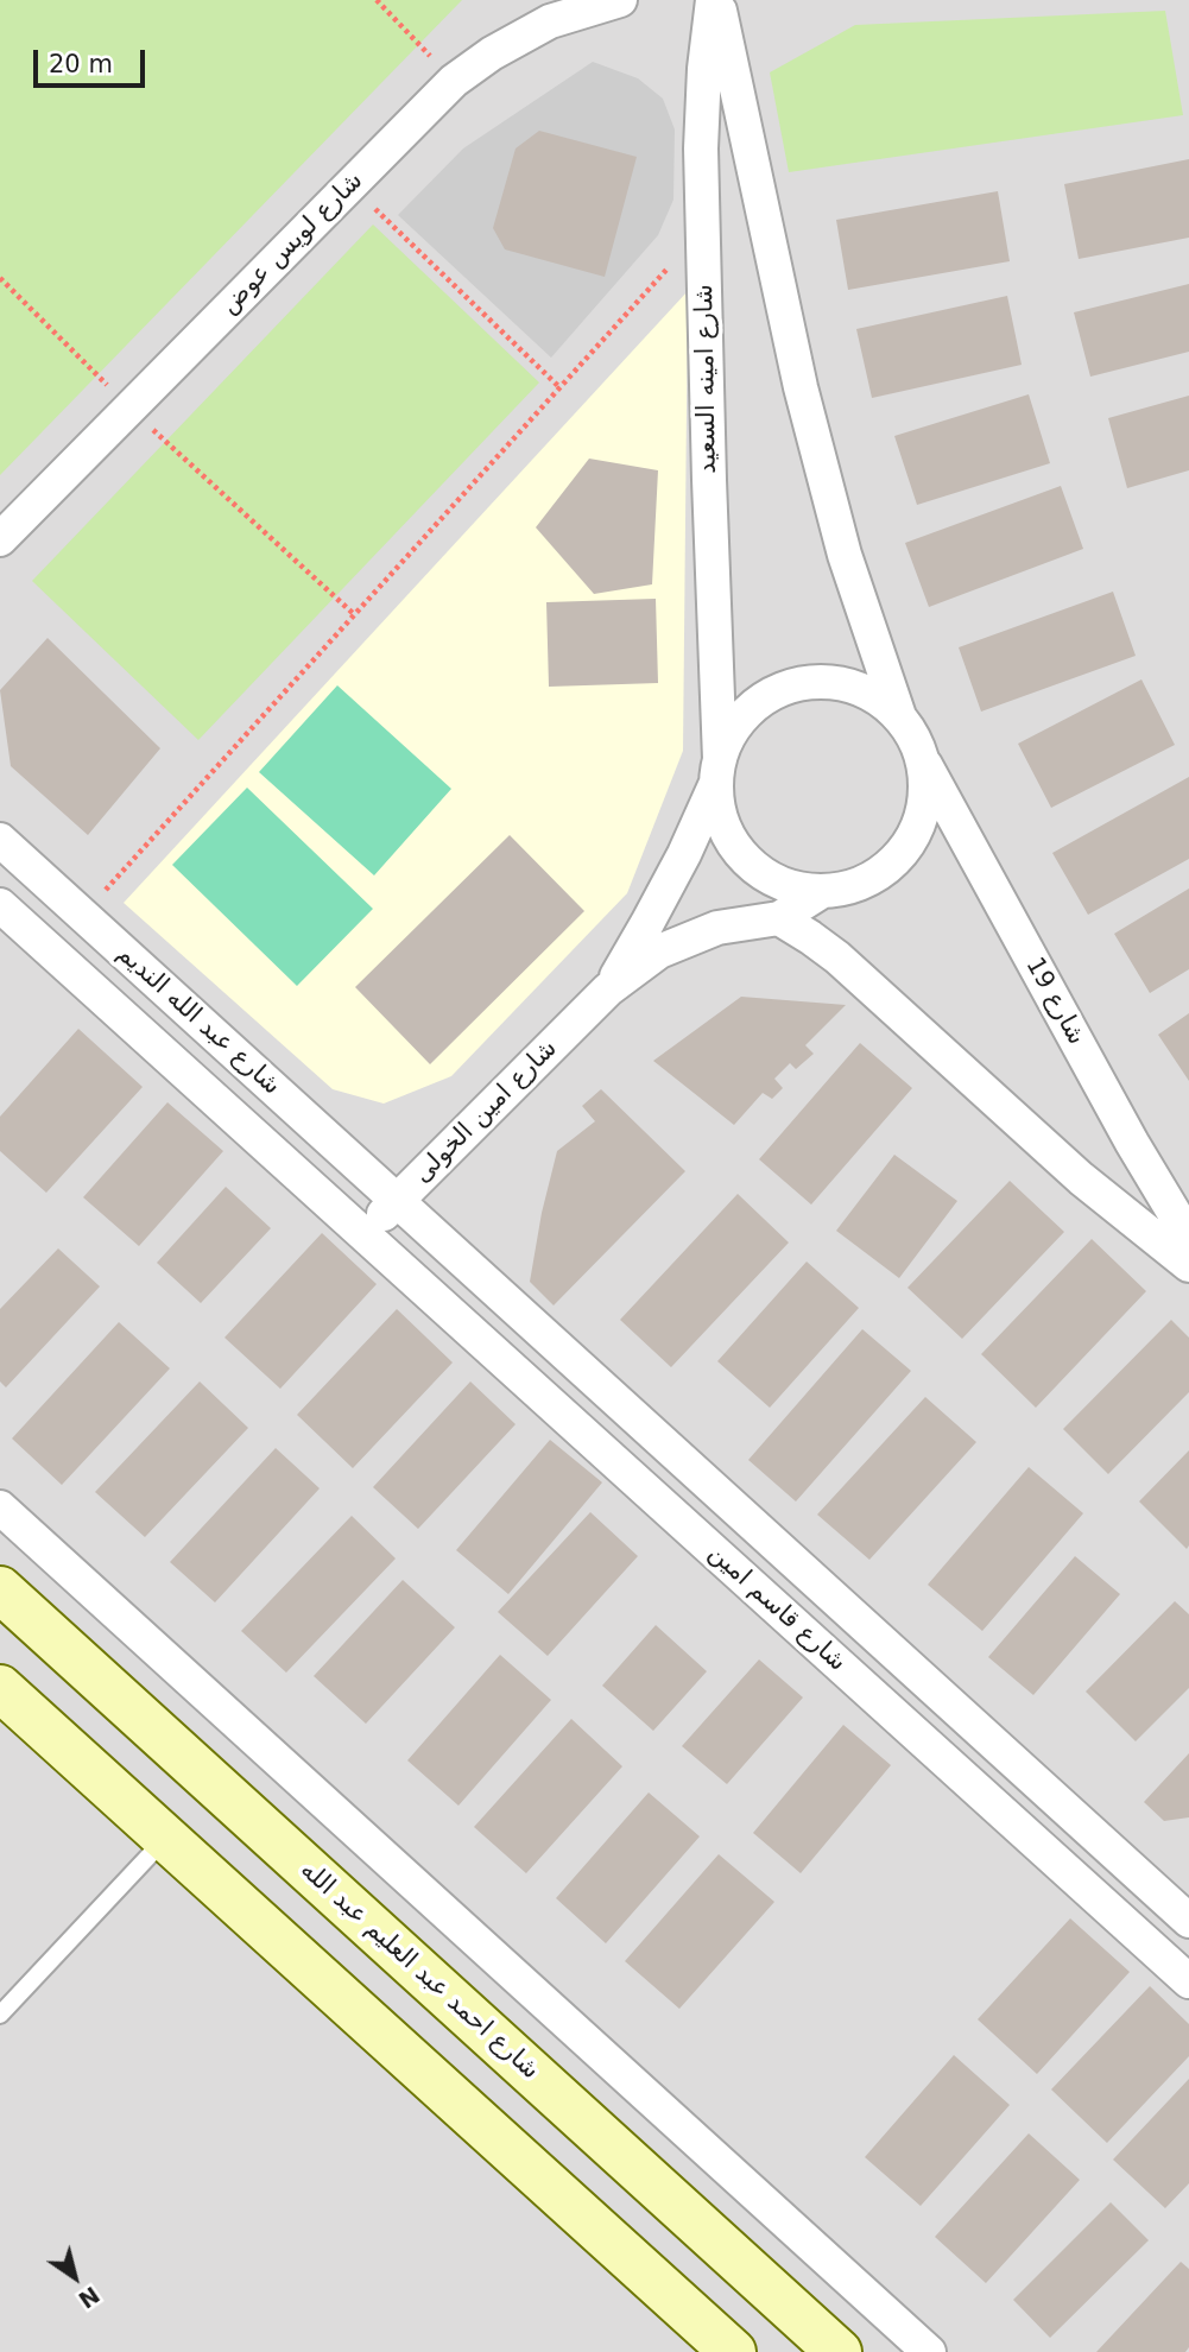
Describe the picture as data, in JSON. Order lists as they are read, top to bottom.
{
  "streets": {
    "street": [
      "شارع لويس عوض",
      "شارع امينه السعيد",
      "شارع 19",
      "شارع عبد الله النديم",
      "شارع امين الخولى",
      "شارع قاسم امين",
      "شارع احمد عبد العليم عبد الله"
    ]
  },
  "crossings": [
    ["شارع امينه السعيد", "شارع 19"],
    ["شارع امينه السعيد", "شارع امين الخولى"],
    ["شارع 19", "شارع امين الخولى"],
    ["شارع عبد الله النديم", "شارع امين الخولى"],
    ["شارع عبد الله النديم", "شارع قاسم امين"],
    ["شارع امين الخولى", "شارع قاسم امين"]
  ],
  "scale_bar": "20 m",
  "north": "bottom right"
}
